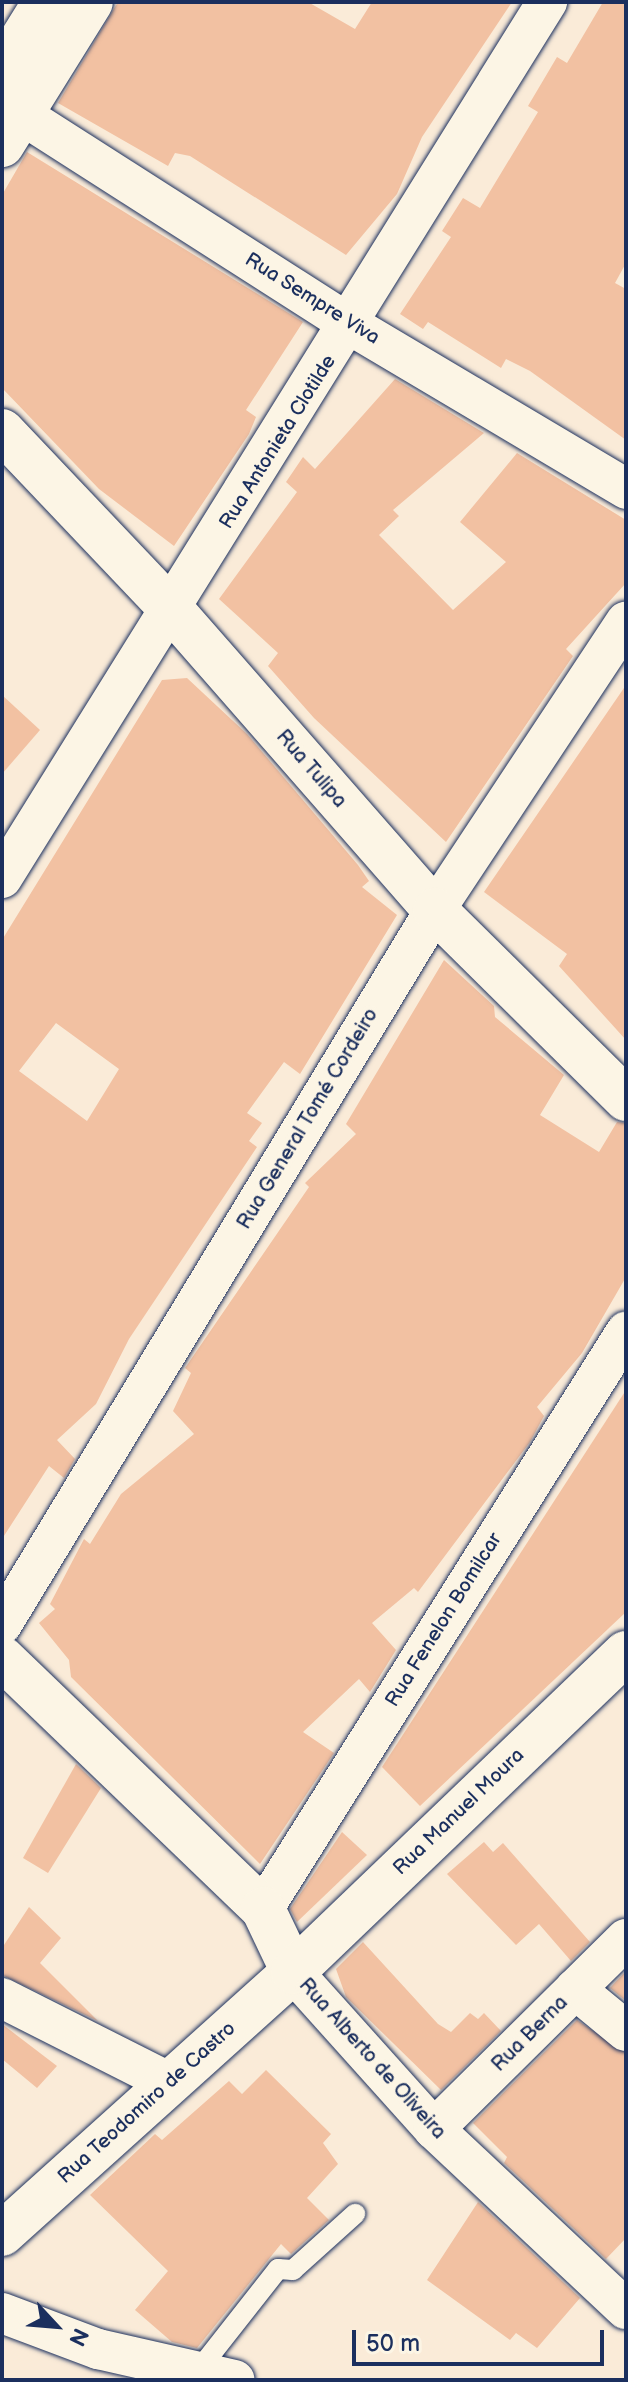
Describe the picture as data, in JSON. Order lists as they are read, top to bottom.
{
  "streets": {
    "street": [
      "Rua Sempre Viva",
      "Rua Antonieta Clotilde",
      "Rua Tulipa",
      "Rua General Tomé Cordeiro",
      "Rua Fenelon Bomilcar",
      "Rua Manuel Moura",
      "Rua Berna",
      "Rua Alberto de Oliveira",
      "Rua Teodomiro de Castro"
    ]
  },
  "crossings": [
    ["Rua Sempre Viva", "Rua Antonieta Clotilde"],
    ["Rua Antonieta Clotilde", "Rua Tulipa"],
    ["Rua Tulipa", "Rua General Tomé Cordeiro"],
    ["Rua Fenelon Bomilcar", "Rua Alberto de Oliveira"],
    ["Rua Manuel Moura", "Rua Alberto de Oliveira"],
    ["Rua Manuel Moura", "Rua Teodomiro de Castro"],
    ["Rua Berna", "Rua Alberto de Oliveira"],
    ["Rua Alberto de Oliveira", "Rua Teodomiro de Castro"]
  ],
  "scale_bar": "50 m",
  "north": "bottom right"
}
